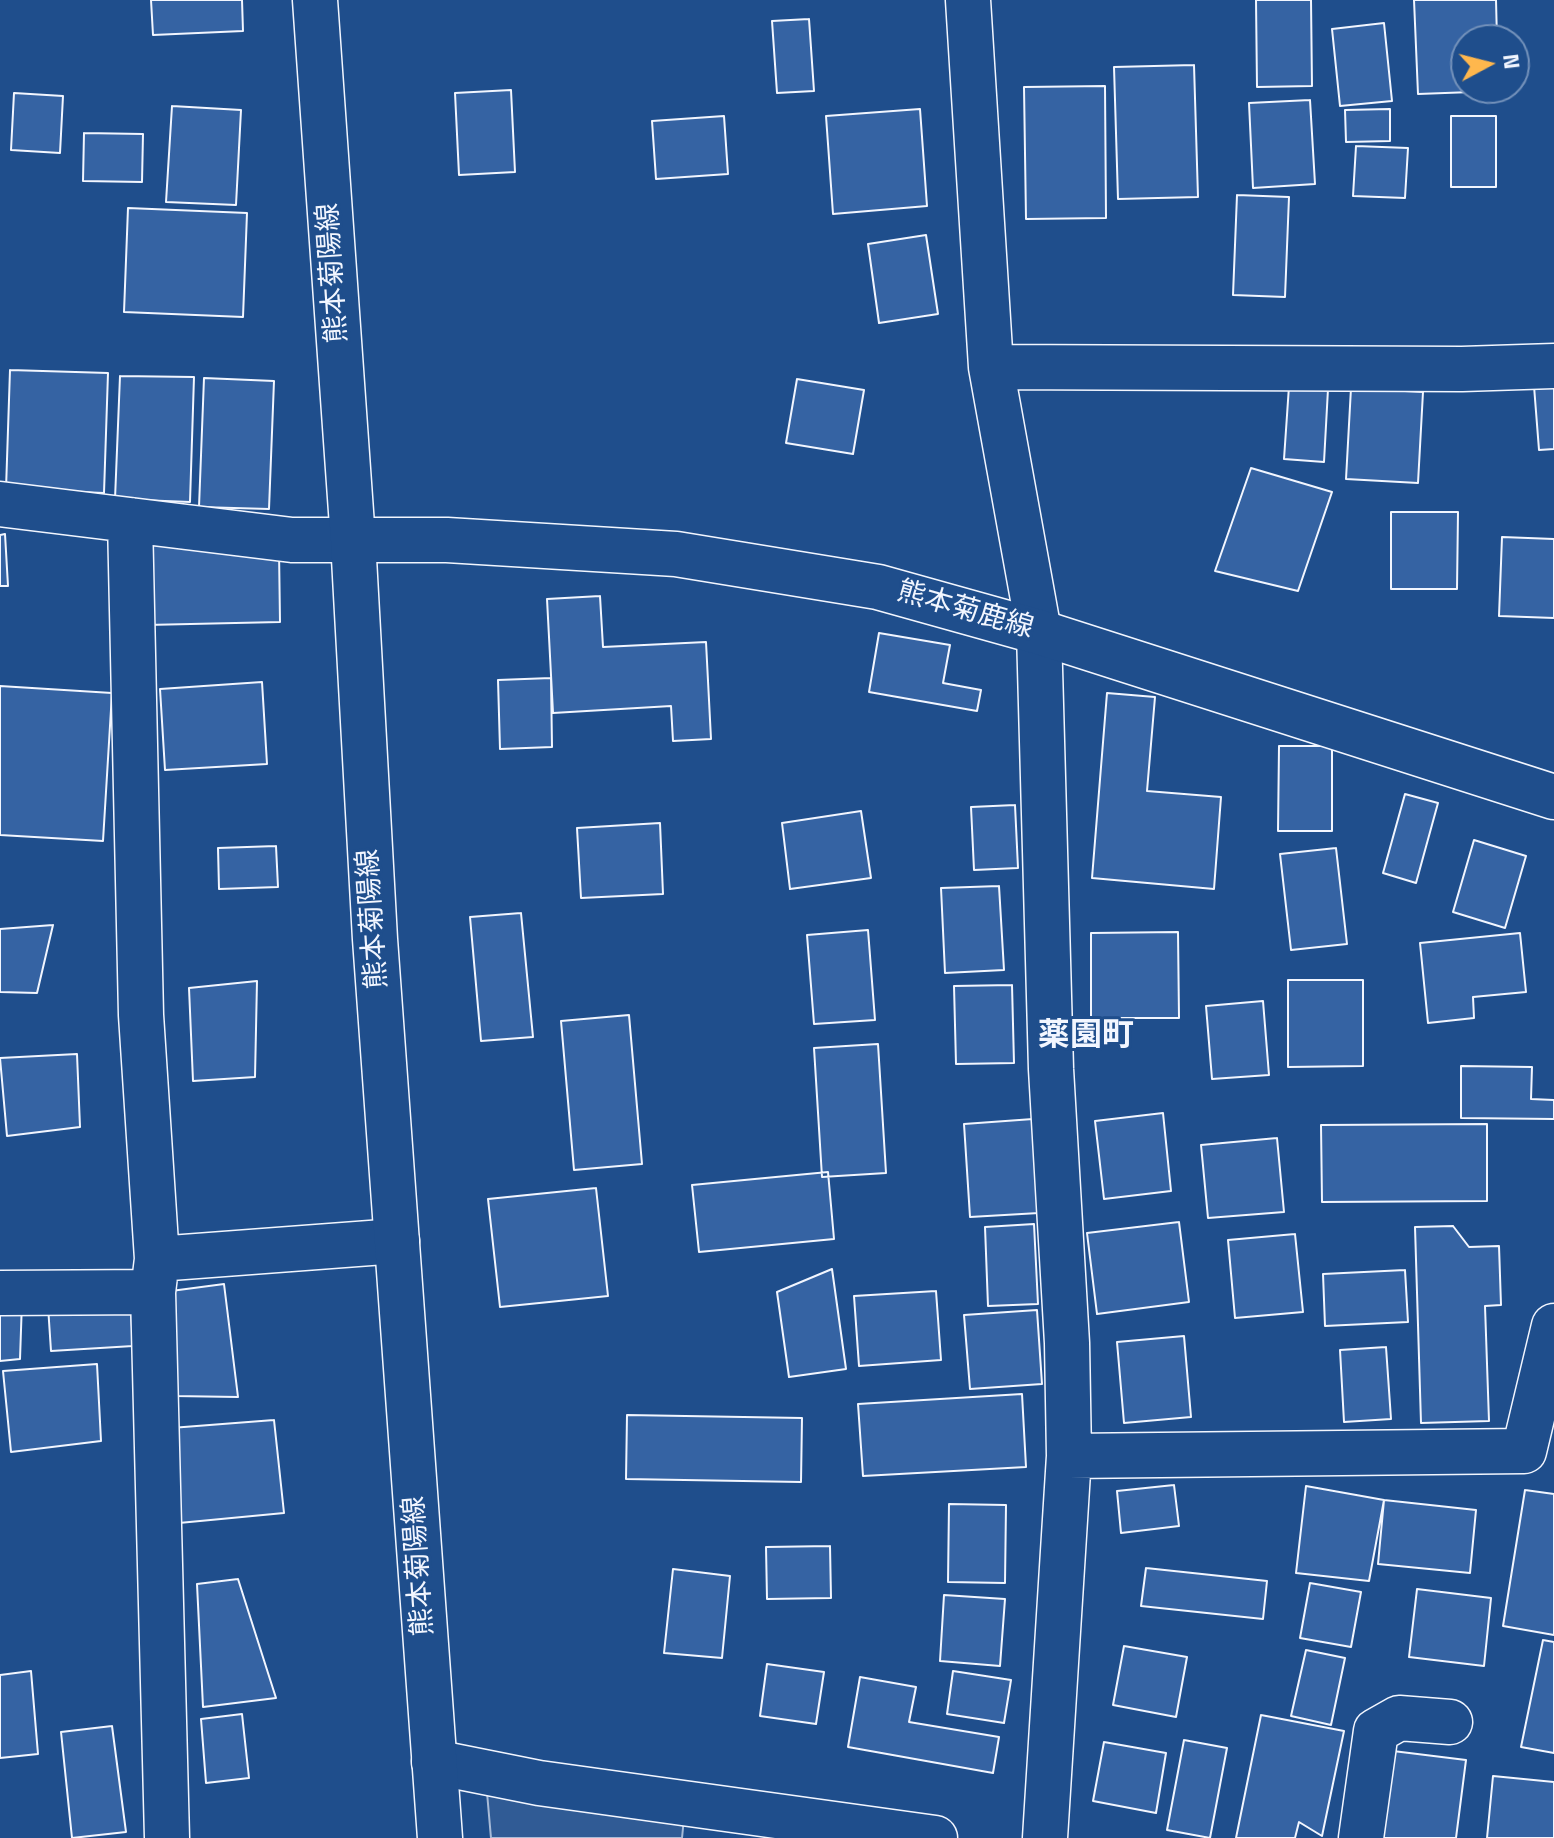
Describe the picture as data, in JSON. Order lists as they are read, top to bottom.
{
  "streets": {
    "street": ["熊本菊陽線", "熊本菊鹿線"]
  },
  "crossings": [
    ["熊本菊陽線", "熊本菊鹿線"]
  ],
  "districts": ["薬園町"],
  "north": "right"
}
